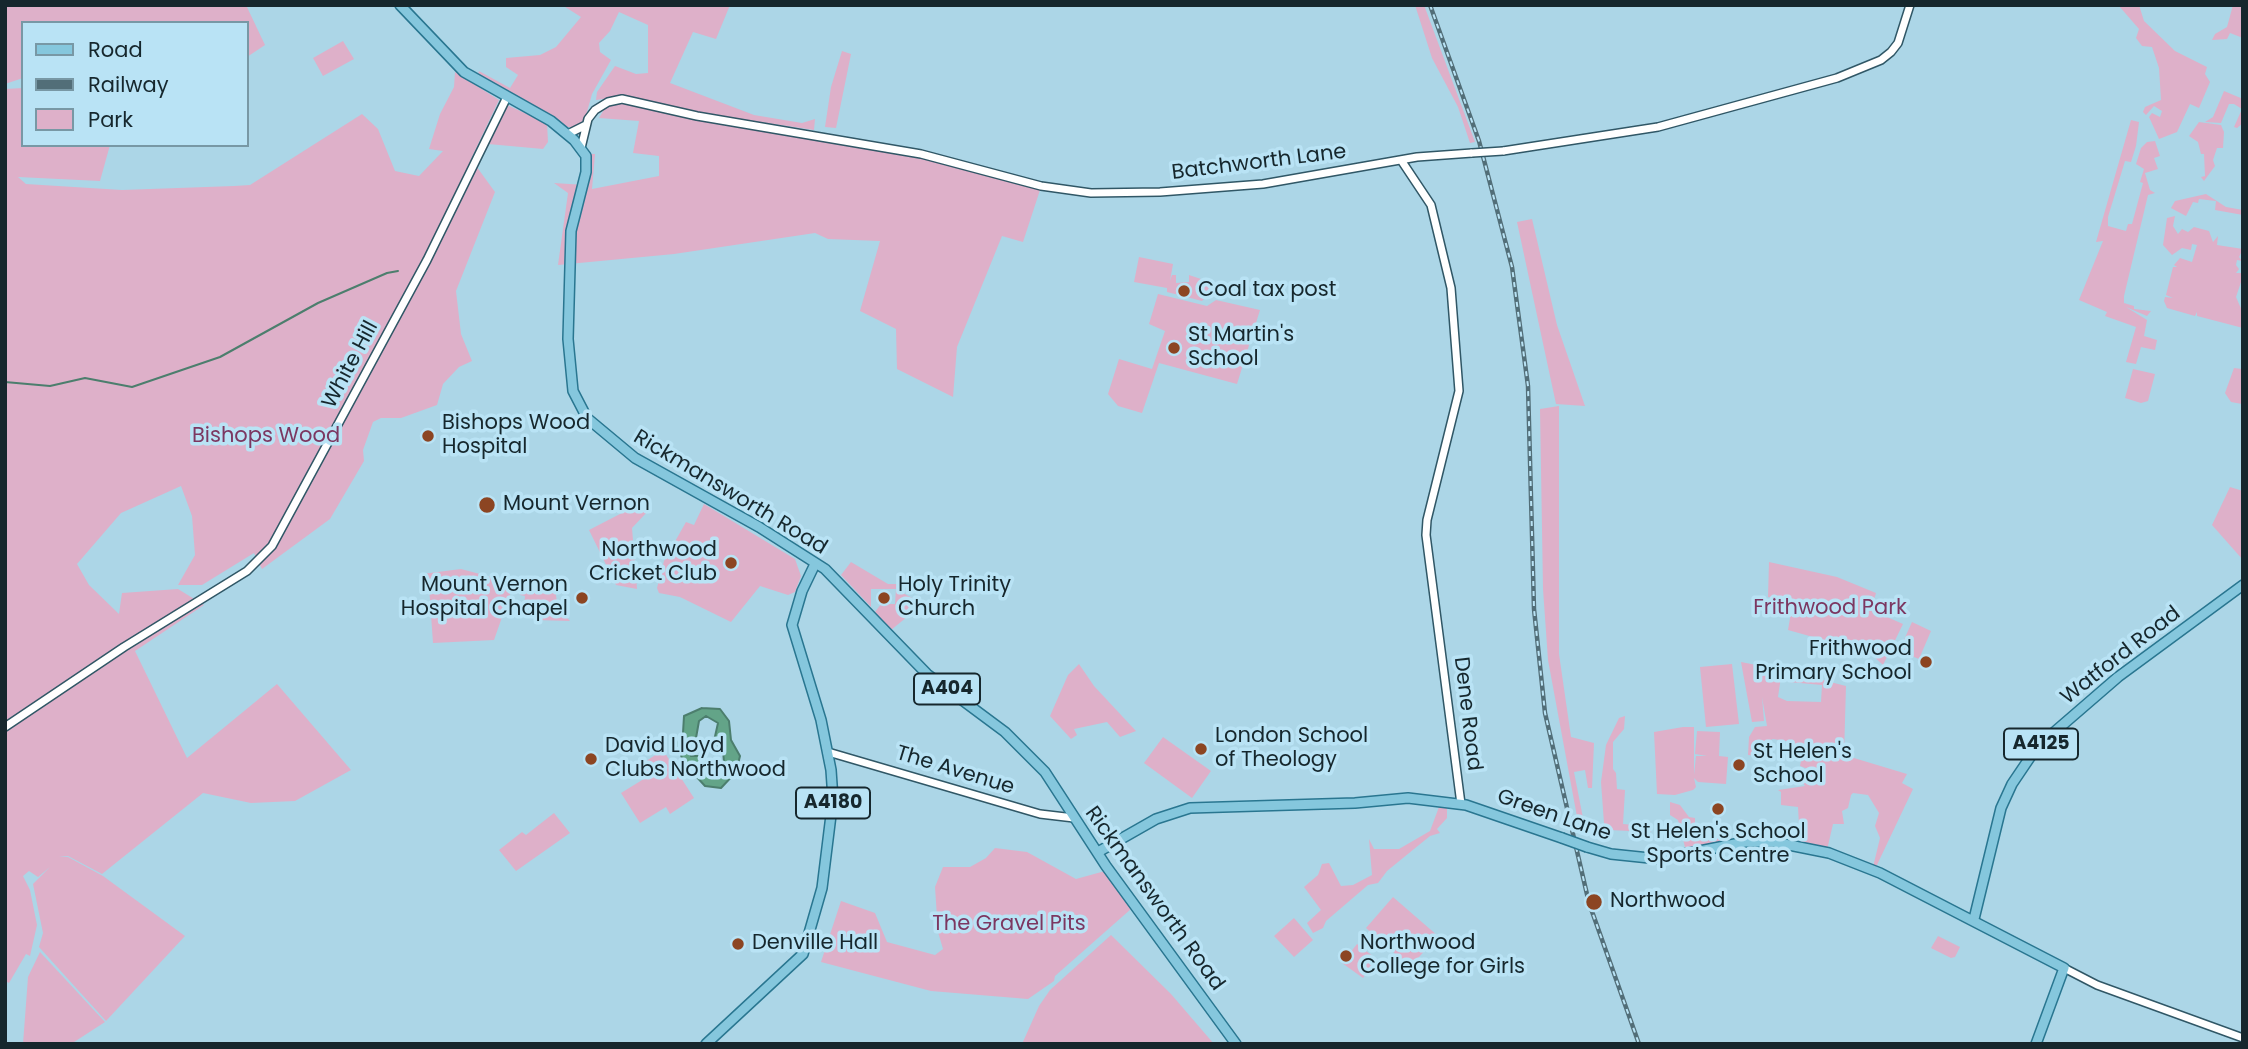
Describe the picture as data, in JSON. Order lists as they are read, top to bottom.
{
  "streets": {
    "main road": [
      "Rickmansworth Road",
      "Watford Road",
      "A404",
      "A4125",
      "A4180",
      "Green Lane"
    ],
    "street": [
      "Batchworth Lane",
      "White Hill",
      "Dene Road",
      "The Avenue"
    ]
  },
  "crossings": [
    ["Batchworth Lane", "Dene Road"],
    ["Rickmansworth Road", "The Avenue"],
    ["Rickmansworth Road", "A4180"],
    ["Rickmansworth Road", "Green Lane"],
    ["Watford Road", "Green Lane"],
    ["Dene Road", "Green Lane"],
    ["The Avenue", "A4180"]
  ],
  "parks": ["Bishops Wood", "Frithwood Park", "The Gravel Pits"],
  "places": [
    "Coal tax post",
    "St Martin's School",
    "Bishops Wood Hospital",
    "Mount Vernon",
    "Northwood Cricket Club",
    "Mount Vernon Hospital Chapel",
    "Holy Trinity Church",
    "Frithwood Primary School",
    "London School of Theology",
    "David Lloyd Clubs Northwood",
    "St Helen's School",
    "St Helen's School Sports Centre",
    "Northwood",
    "Denville Hall",
    "Northwood College for Girls"
  ],
  "legend": ["Road", "Railway", "Park"]
}
